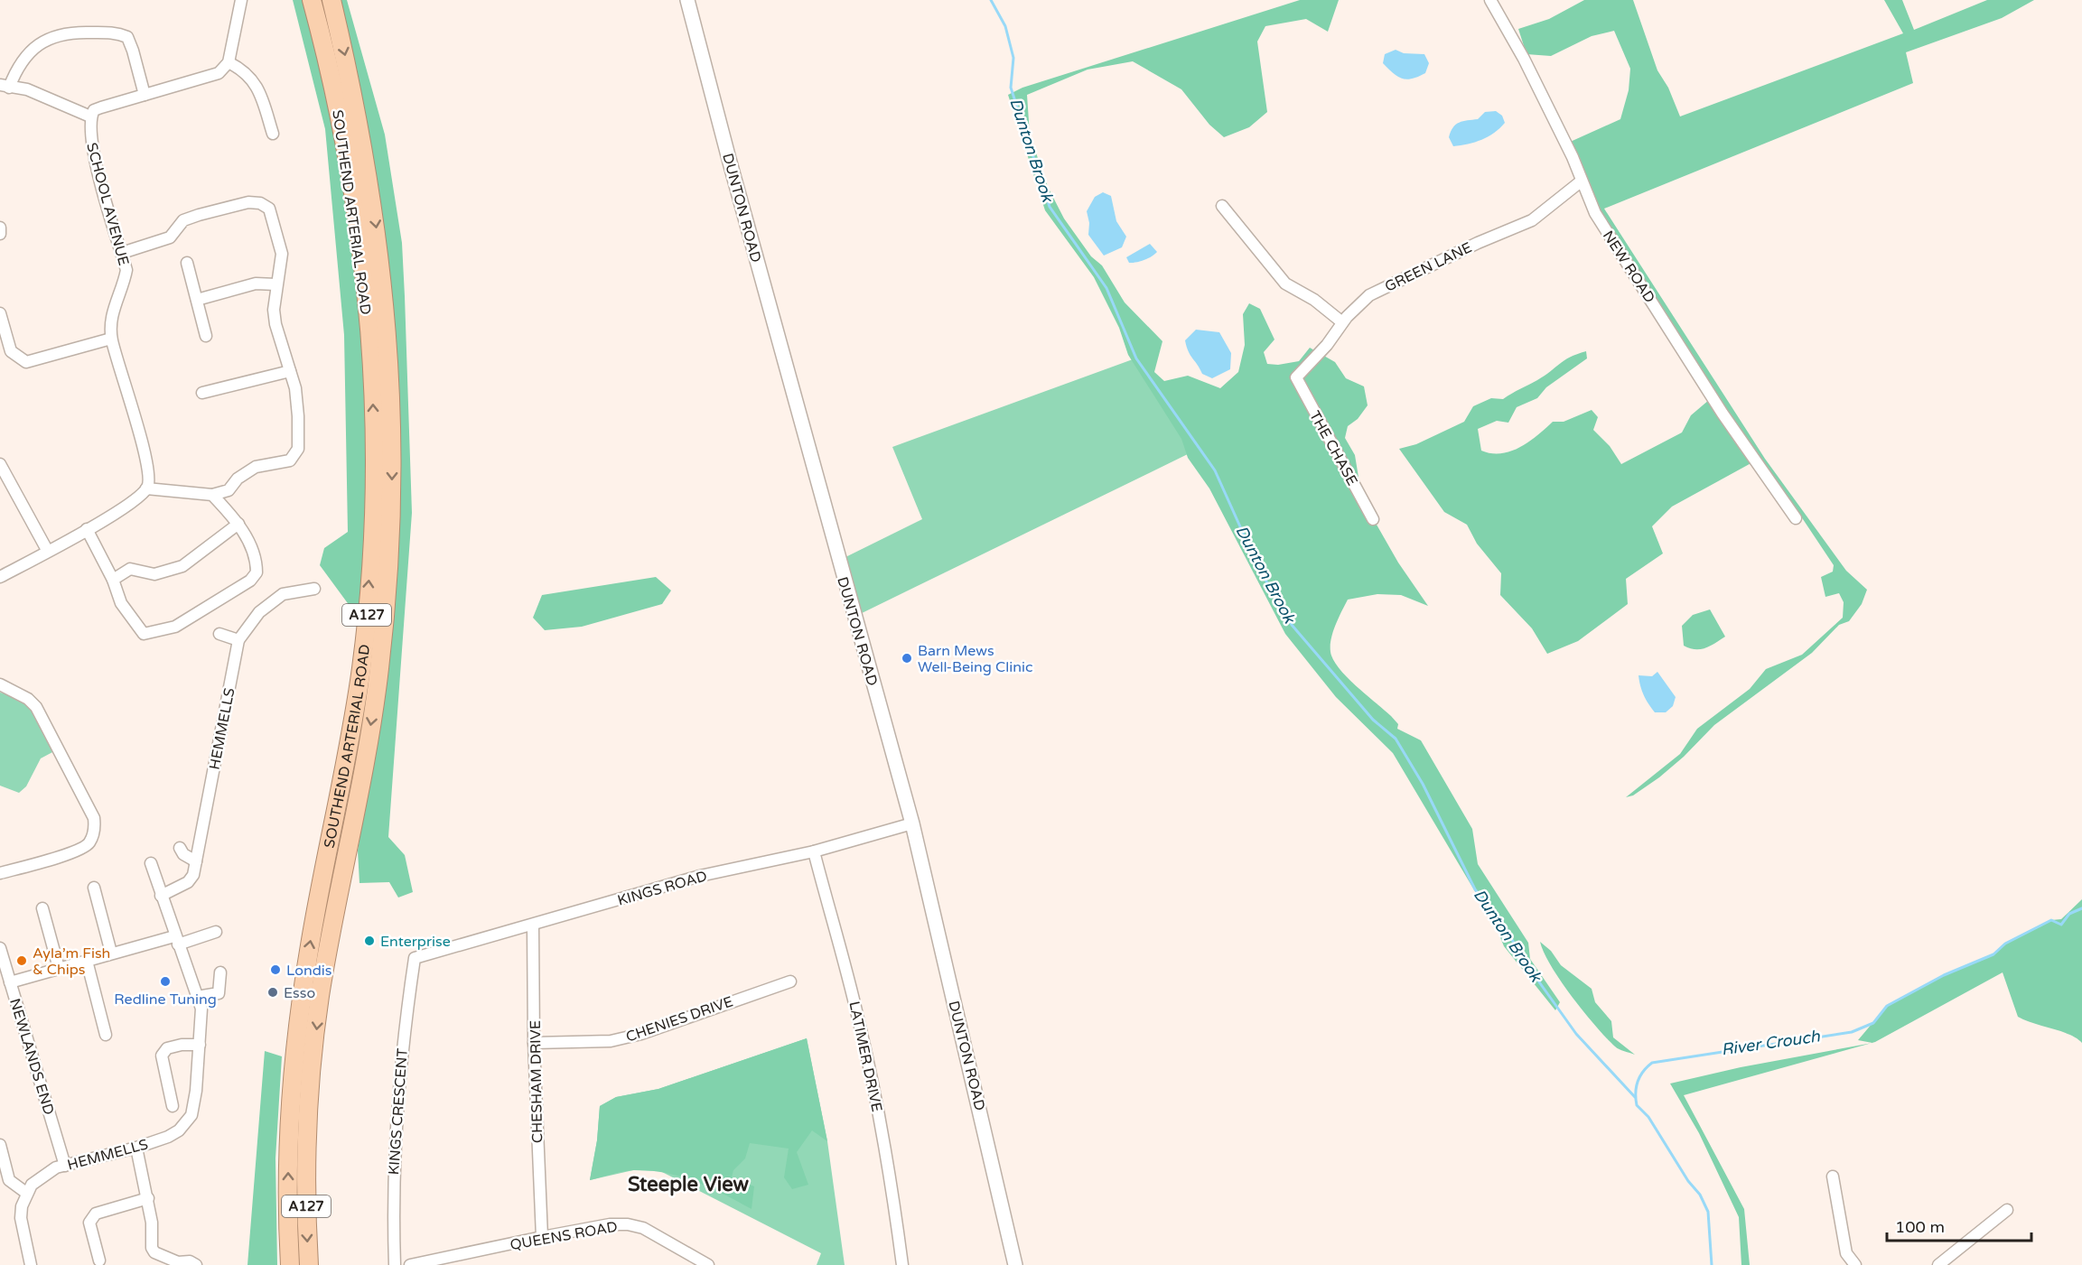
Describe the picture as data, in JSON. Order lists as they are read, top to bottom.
{
  "streets": {
    "highway": ["SOUTHEND ARTERIAL ROAD", "A127"],
    "street": [
      "SCHOOL AVENUE",
      "DUNTON ROAD",
      "GREEN LANE",
      "NEW ROAD",
      "THE CHASE",
      "HEMMELLS",
      "KINGS ROAD",
      "CHENIES DRIVE",
      "NEWLANDS END",
      "LATIMER DRIVE",
      "CHESHAM DRIVE",
      "KINGS CRESCENT",
      "QUEENS ROAD"
    ]
  },
  "crossings": [
    ["DUNTON ROAD", "KINGS ROAD"],
    ["GREEN LANE", "NEW ROAD"],
    ["GREEN LANE", "THE CHASE"],
    ["HEMMELLS", "NEWLANDS END"],
    ["KINGS ROAD", "LATIMER DRIVE"],
    ["KINGS ROAD", "CHESHAM DRIVE"],
    ["KINGS ROAD", "KINGS CRESCENT"],
    ["CHENIES DRIVE", "CHESHAM DRIVE"],
    ["CHESHAM DRIVE", "QUEENS ROAD"]
  ],
  "districts": ["Steeple View"],
  "water": ["Dunton Brook", "River Crouch"],
  "places": [
    "Barn Mews Well-Being Clinic",
    "Enterprise",
    "Ayla’m Fish & Chips",
    "Londis",
    "Redline Tuning",
    "Esso"
  ],
  "scale_bar": "100 m"
}
